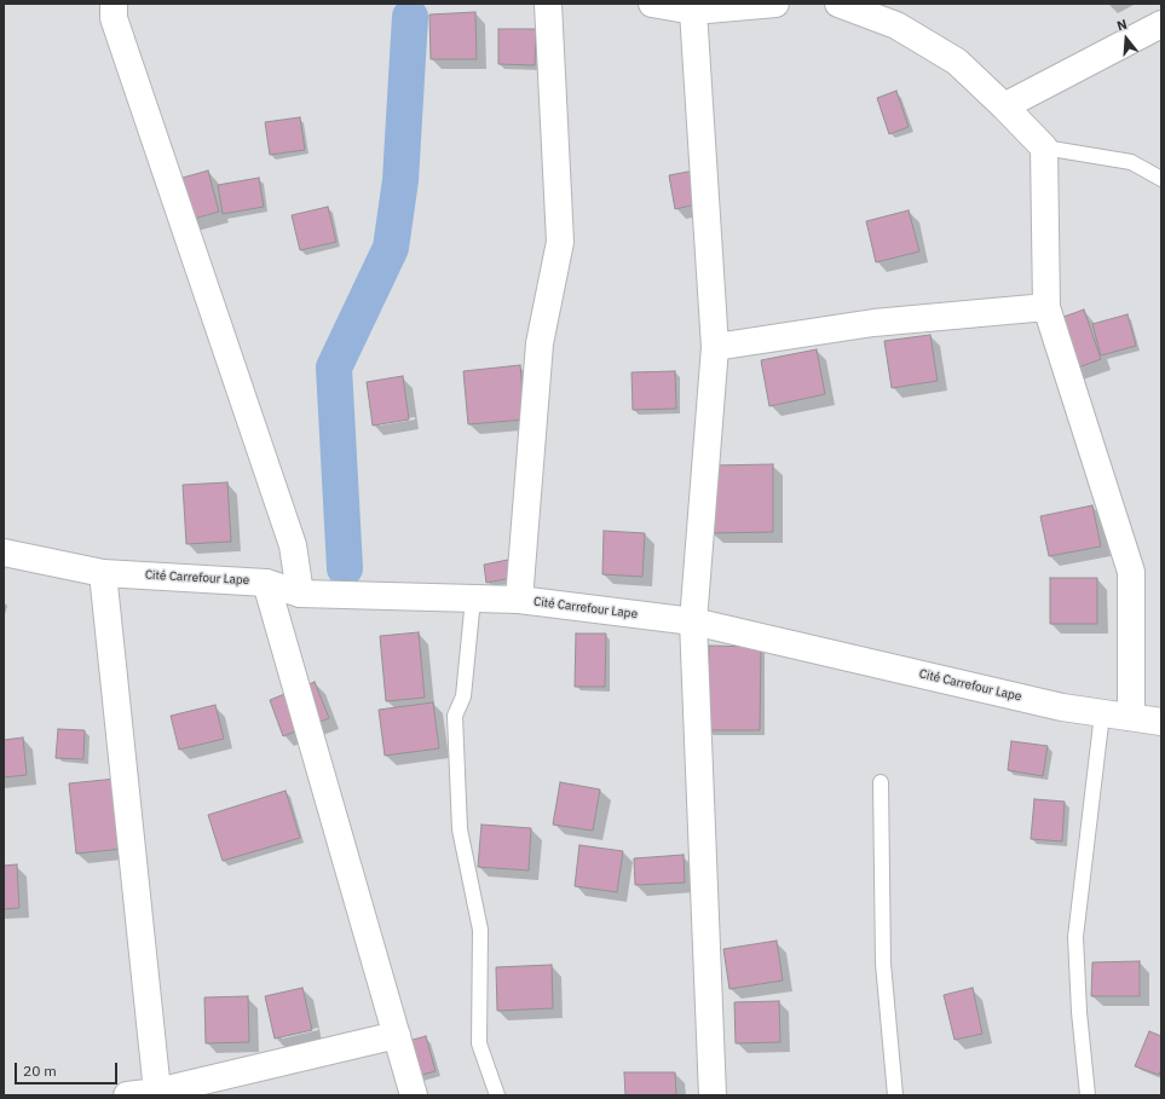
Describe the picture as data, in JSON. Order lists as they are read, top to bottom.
{
  "streets": {
    "street": ["Cité Carrefour Lape"]
  },
  "scale_bar": "20 m",
  "north": "top"
}
